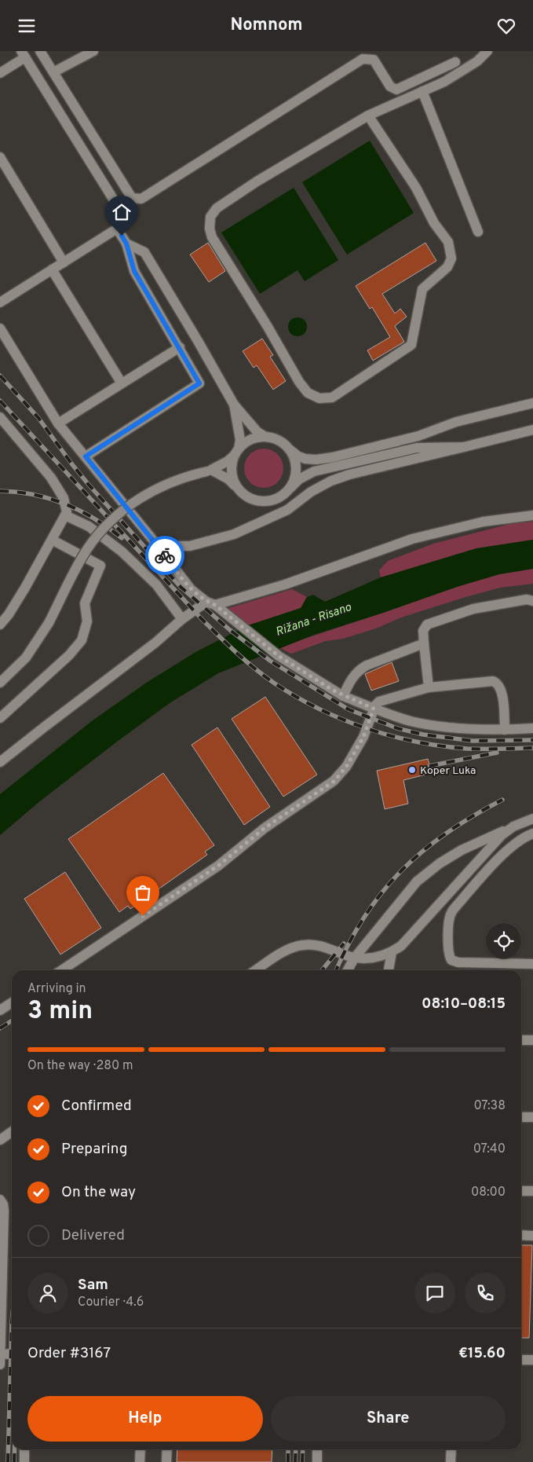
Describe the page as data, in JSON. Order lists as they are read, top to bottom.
{
  "water": ["Rižana - Risano"],
  "places": ["Koper Luka"],
  "page": {
    "header": "Nomnom",
    "heading": ["3 min", "Arriving in", "08:10–08:15"],
    "panel": [
      "Sam",
      "Courier · 4.6",
      "Order #3167",
      "€15.60"
    ],
    "bar": "On the way · 280 m",
    "list": [
      ["Confirmed", "07:38"],
      ["Preparing", "07:40"],
      ["On the way", "08:00"],
      "Delivered"
    ],
    "buttons": ["Help", "Share"]
  }
}
